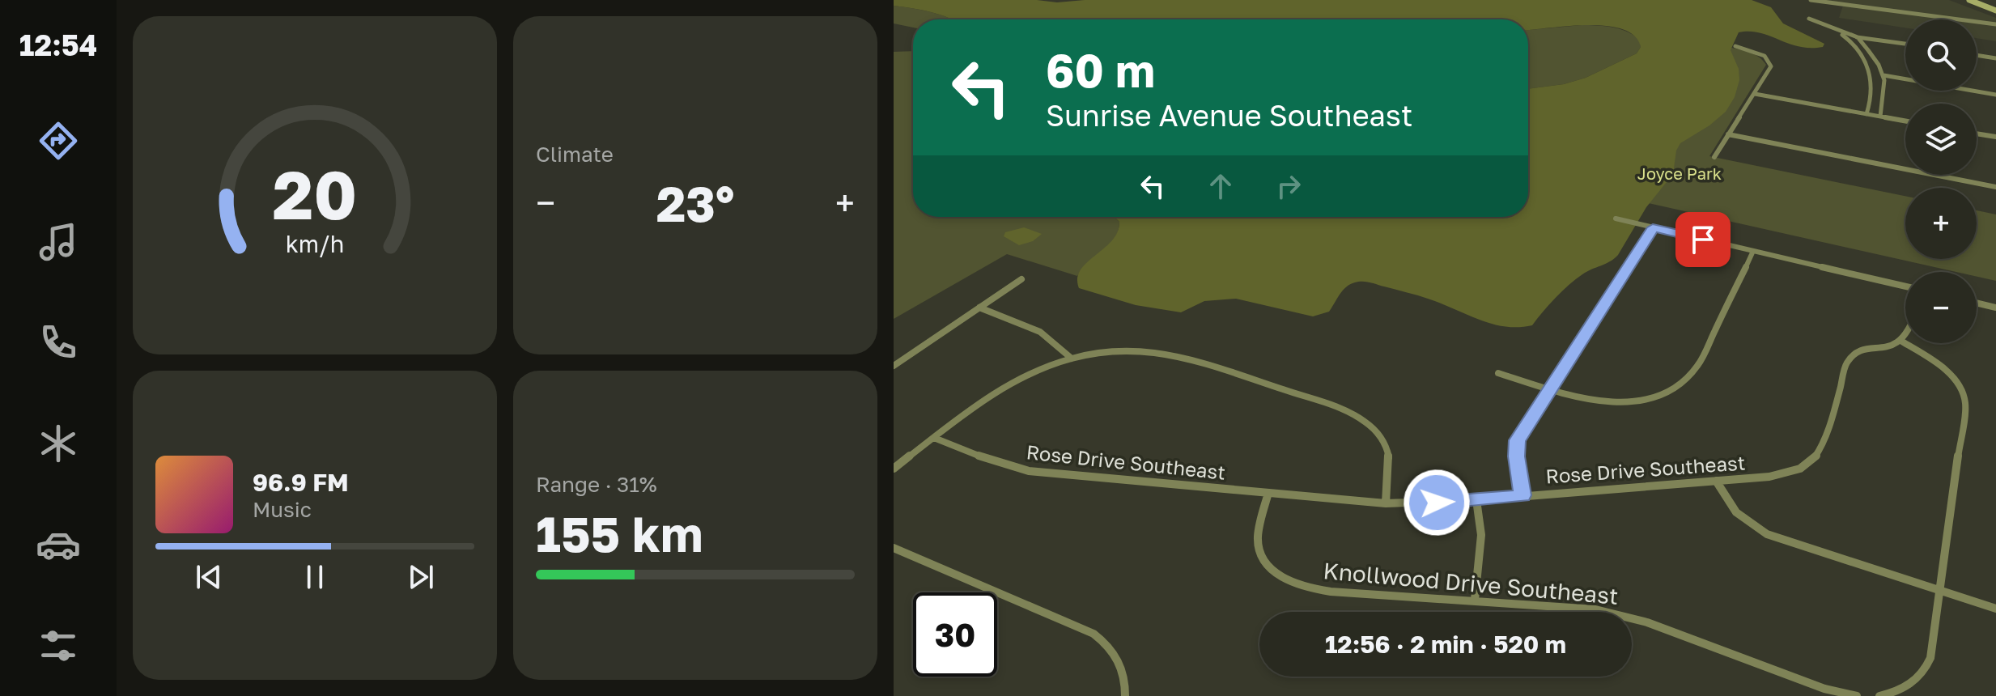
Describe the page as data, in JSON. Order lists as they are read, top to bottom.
{
  "streets": {
    "street": ["Rose Drive Southeast", "Knollwood Drive Southeast"]
  },
  "crossings": [
    ["Rose Drive Southeast", "Knollwood Drive Southeast"]
  ],
  "parks": ["Joyce Park"],
  "page": {
    "tabs": "12:54",
    "tile": [
      "Climate",
      ["Range · 31%", "155 km"]
    ],
    "map_buttons": ["+", "−"],
    "turn": ["60 m", "Sunrise Avenue Southeast"],
    "heat": ["−", "23°", "+"],
    "song": ["96.9 FM", "Music"],
    "limit": "30",
    "trip": "12:56 · 2 min · 520 m",
    "gauge": ["20", "km/h"]
  }
}
